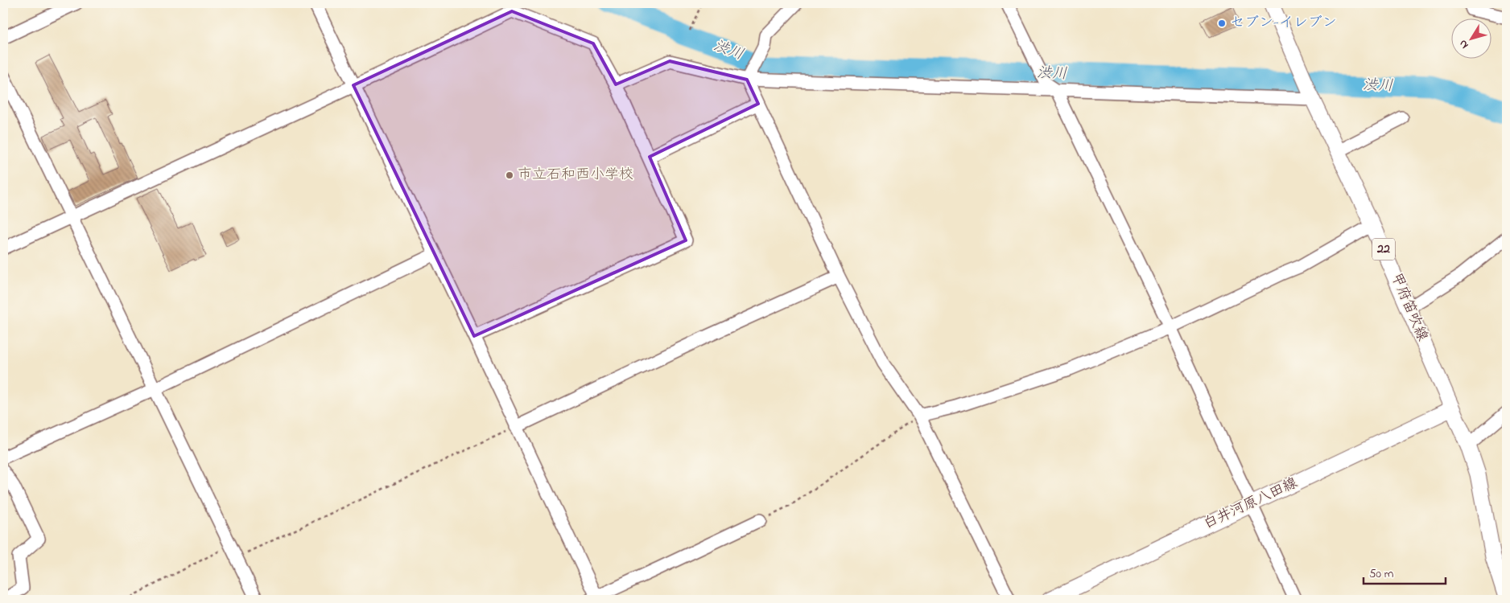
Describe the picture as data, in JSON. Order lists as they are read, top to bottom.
{
  "streets": {
    "main road": ["22", "甲府笛吹線", "白井河原八田線"]
  },
  "crossings": [
    ["甲府笛吹線", "白井河原八田線"]
  ],
  "water": ["渋川"],
  "places": ["セブン-イレブン", "市立石和西小学校"],
  "scale_bar": "50 m",
  "north": "bottom left"
}
